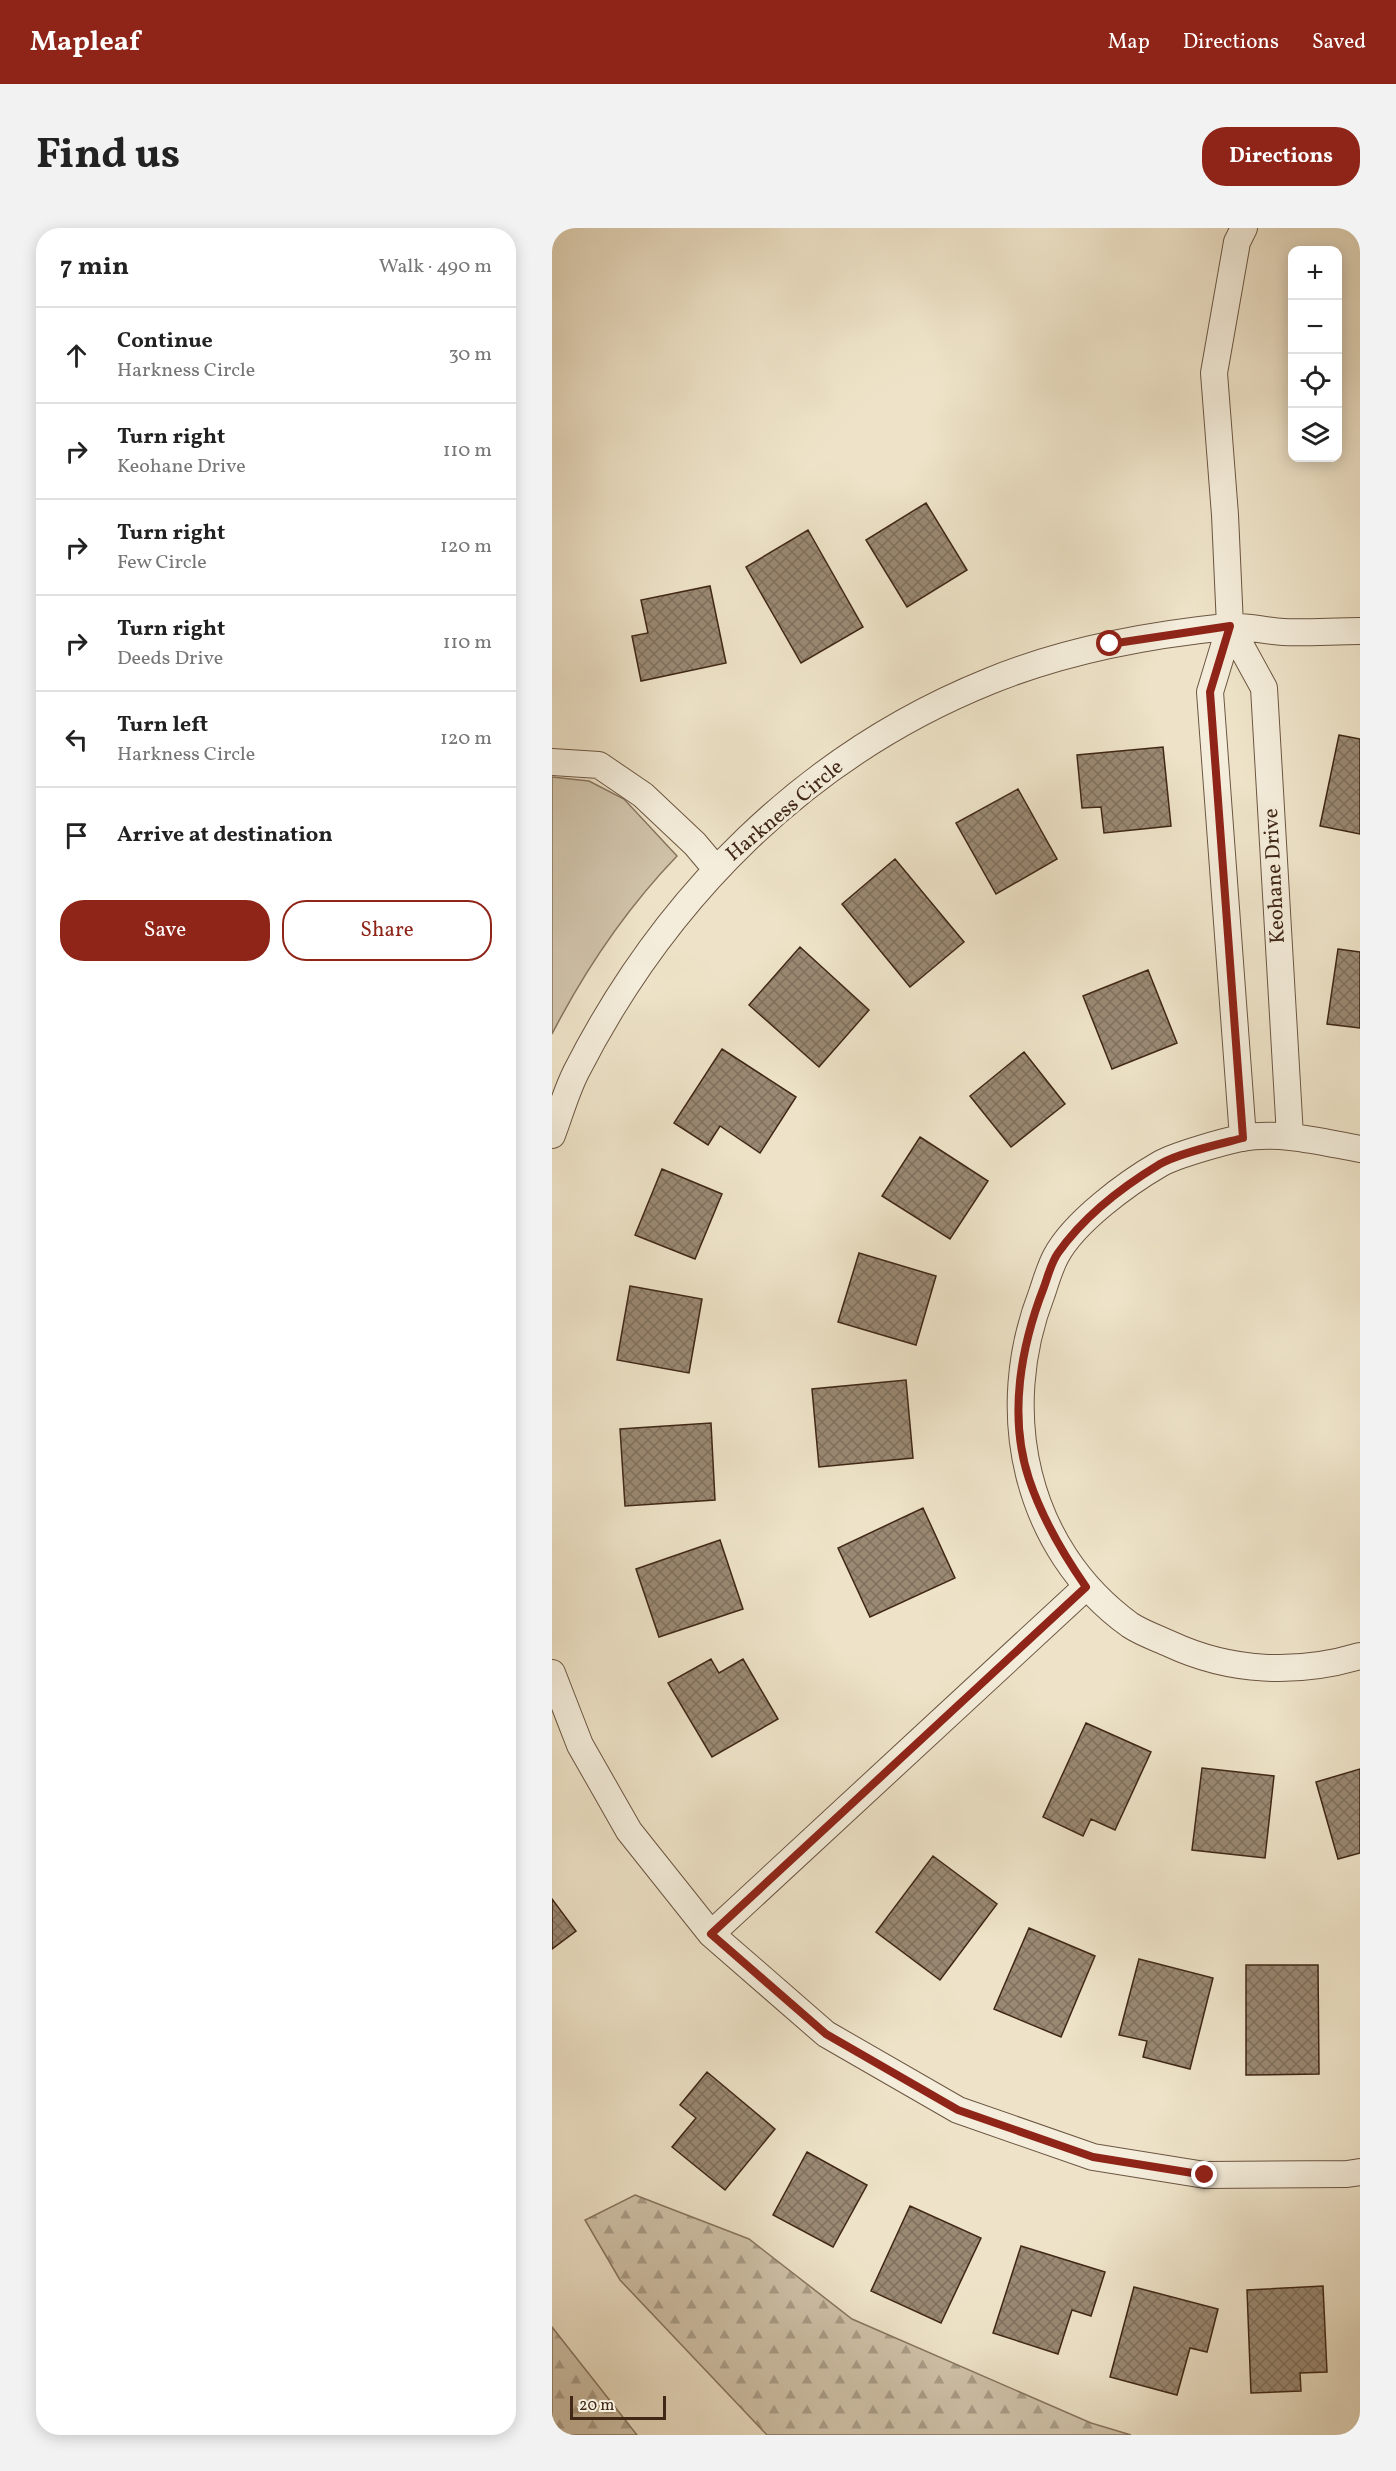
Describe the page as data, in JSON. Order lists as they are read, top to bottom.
{
  "streets": {
    "street": ["Harkness Circle", "Keohane Drive"]
  },
  "crossings": [
    ["Harkness Circle", "Keohane Drive"]
  ],
  "scale_bar": "20 m",
  "page": {
    "header": "Mapleaf",
    "nav": ["Map", "Directions", "Saved"],
    "title": "Find us",
    "buttons": [
      "Directions",
      ["Save", "Share"]
    ],
    "heading": ["7 min", "Walk · 490 m"],
    "map_buttons": ["+", "−"],
    "list": [
      ["Continue", "Harkness Circle", "30 m"],
      ["Turn right", "Keohane Drive", "110 m"],
      ["Turn right", "Few Circle", "120 m"],
      ["Turn right", "Deeds Drive", "110 m"],
      ["Turn left", "Harkness Circle", "120 m"],
      "Arrive at destination"
    ],
    "scale": "20 m"
  }
}
